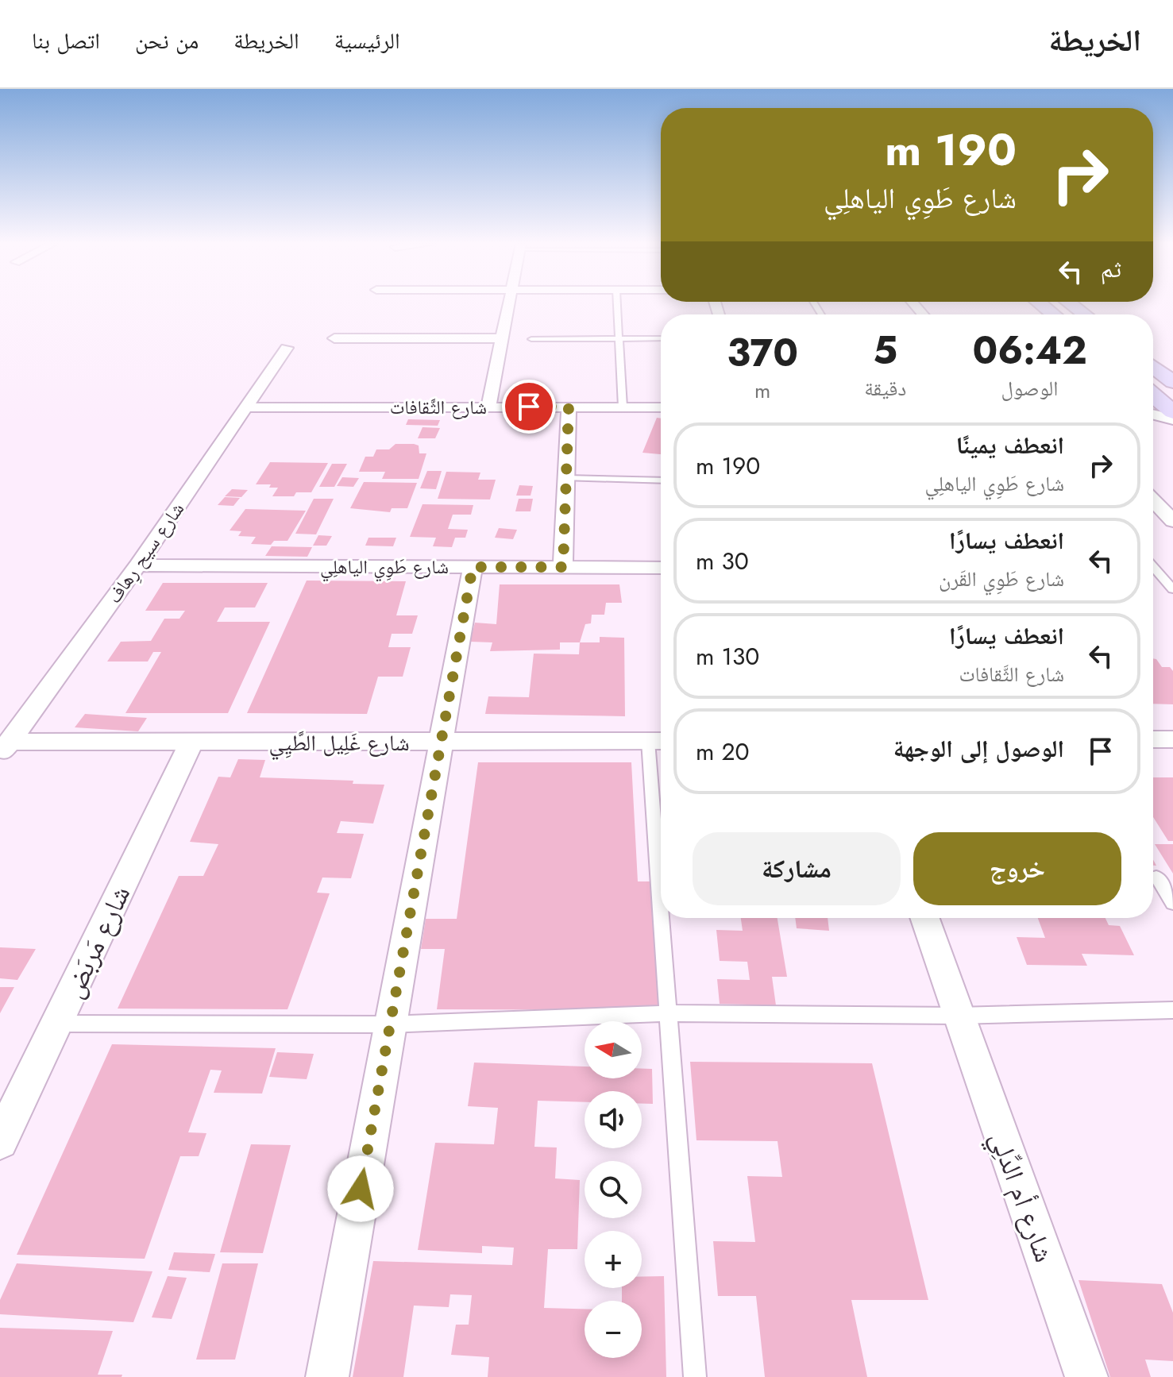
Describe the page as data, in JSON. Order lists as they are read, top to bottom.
{
  "streets": {
    "street": [
      "شارع الثَّقافات",
      "شارع سيح رِهاف",
      "شارع طَوِي الياهلِي",
      "شارع غَلِيل الطَّيِي",
      "شارع مَربَض",
      "شارع أم الدِّلِي"
    ]
  },
  "crossings": [
    ["شارع الثَّقافات", "شارع سيح رِهاف"],
    ["شارع سيح رِهاف", "شارع طَوِي الياهلِي"],
    ["شارع سيح رِهاف", "شارع غَلِيل الطَّيِي"],
    ["شارع غَلِيل الطَّيِي", "شارع مَربَض"]
  ],
  "north": "left",
  "page": {
    "header": "الخريطة",
    "nav": [
      "الرئيسية",
      "الخريطة",
      "من نحن",
      "اتصل بنا"
    ],
    "turn": ["190 m", "شارع طَوِي الياهلِي"],
    "then": "ثم",
    "eta": [
      "06:42",
      "الوصول",
      "5",
      "دقيقة",
      "370",
      "m"
    ],
    "list": [
      {
        "name": "انعطف يمينًا",
        "note": "شارع طَوِي الياهلِي",
        "value": "190 m"
      },
      {
        "name": "انعطف يسارًا",
        "note": "شارع طَوِي القَرن",
        "value": "30 m"
      },
      {
        "name": "انعطف يسارًا",
        "note": "شارع الثَّقافات",
        "value": "130 m"
      },
      {
        "name": "الوصول إلى الوجهة",
        "value": "20 m"
      }
    ],
    "buttons": ["خروج", "مشاركة"],
    "map_buttons": ["+", "−"]
  }
}
